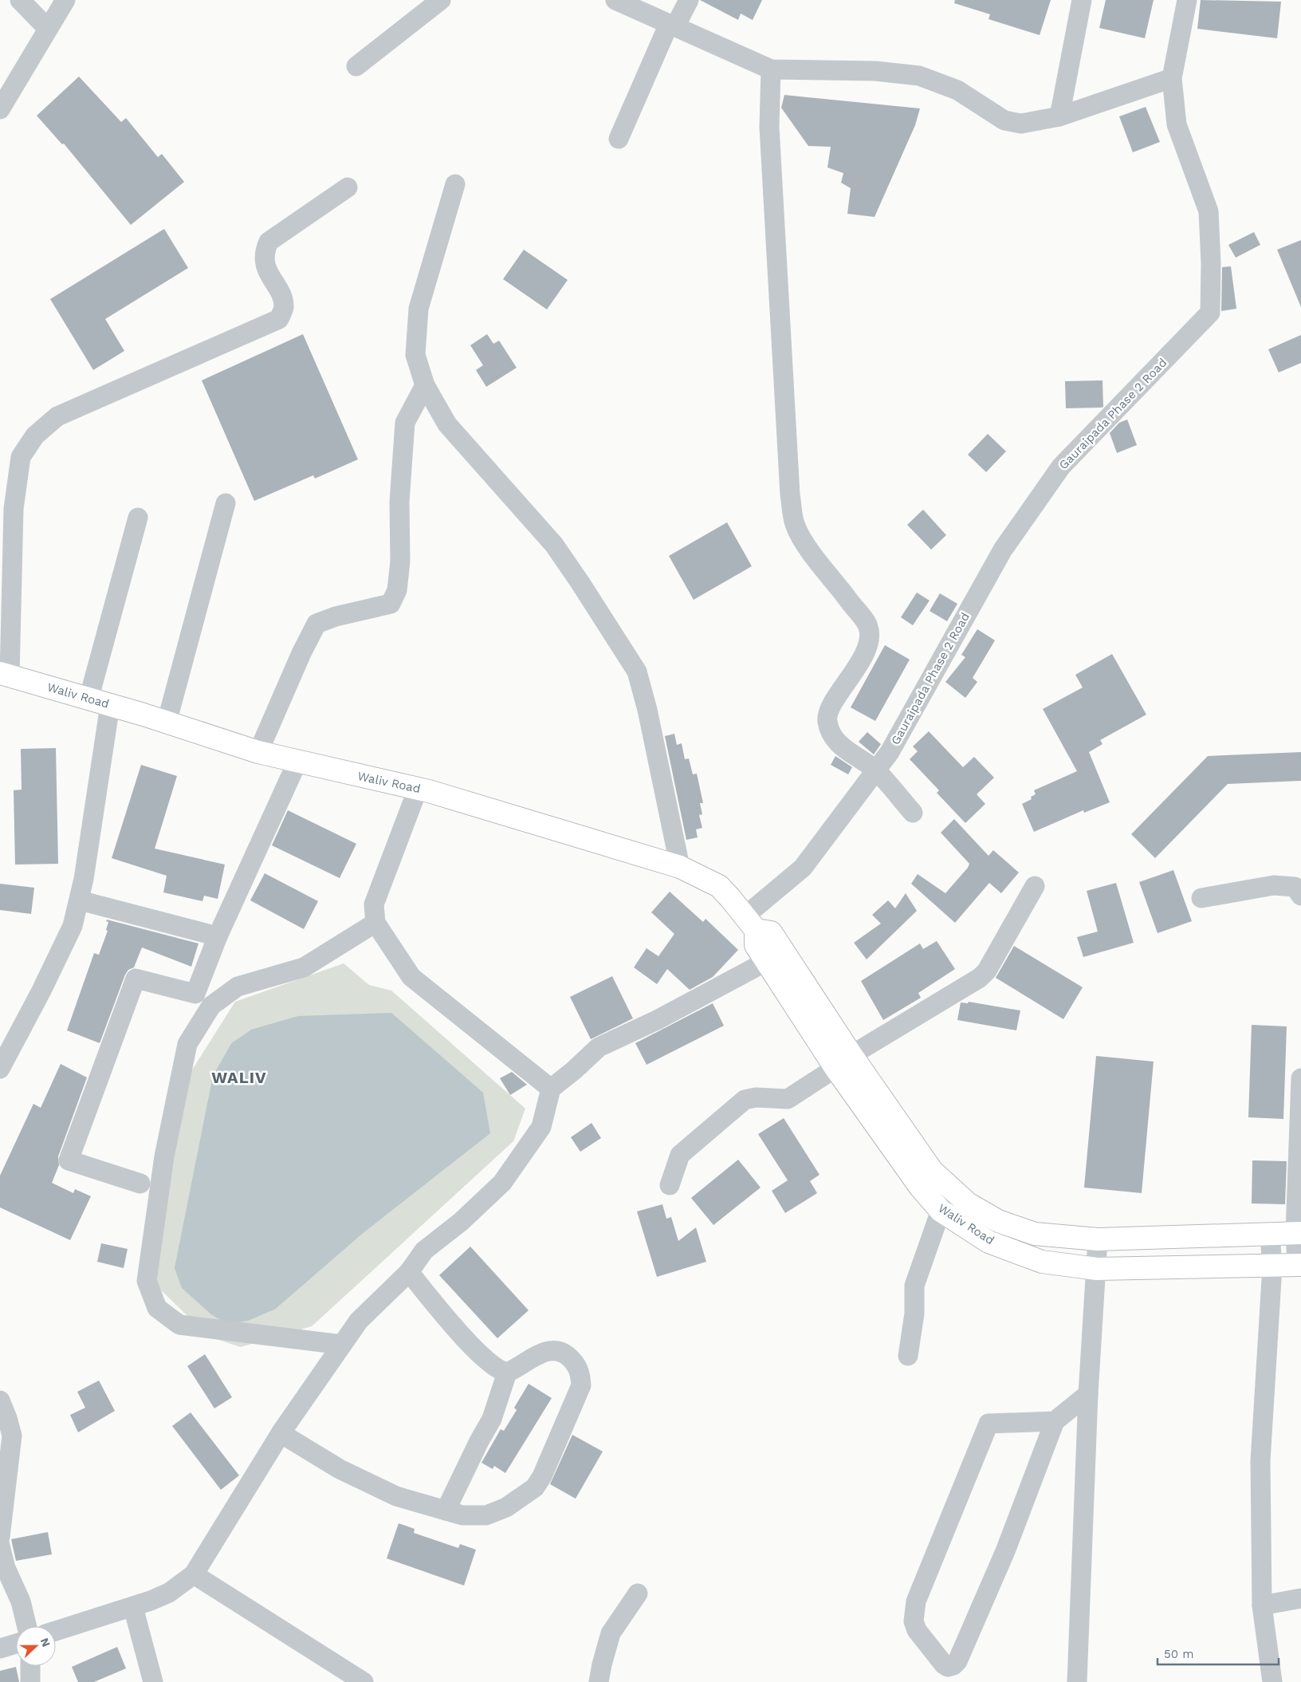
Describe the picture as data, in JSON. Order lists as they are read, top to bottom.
{
  "streets": {
    "main road": ["Waliv Road"],
    "street": ["Gauraipada Phase 2 Road"]
  },
  "crossings": [
    ["Gauraipada Phase 2 Road", "Waliv Road"]
  ],
  "districts": ["WALIV"],
  "scale_bar": "50 m",
  "north": "right"
}
